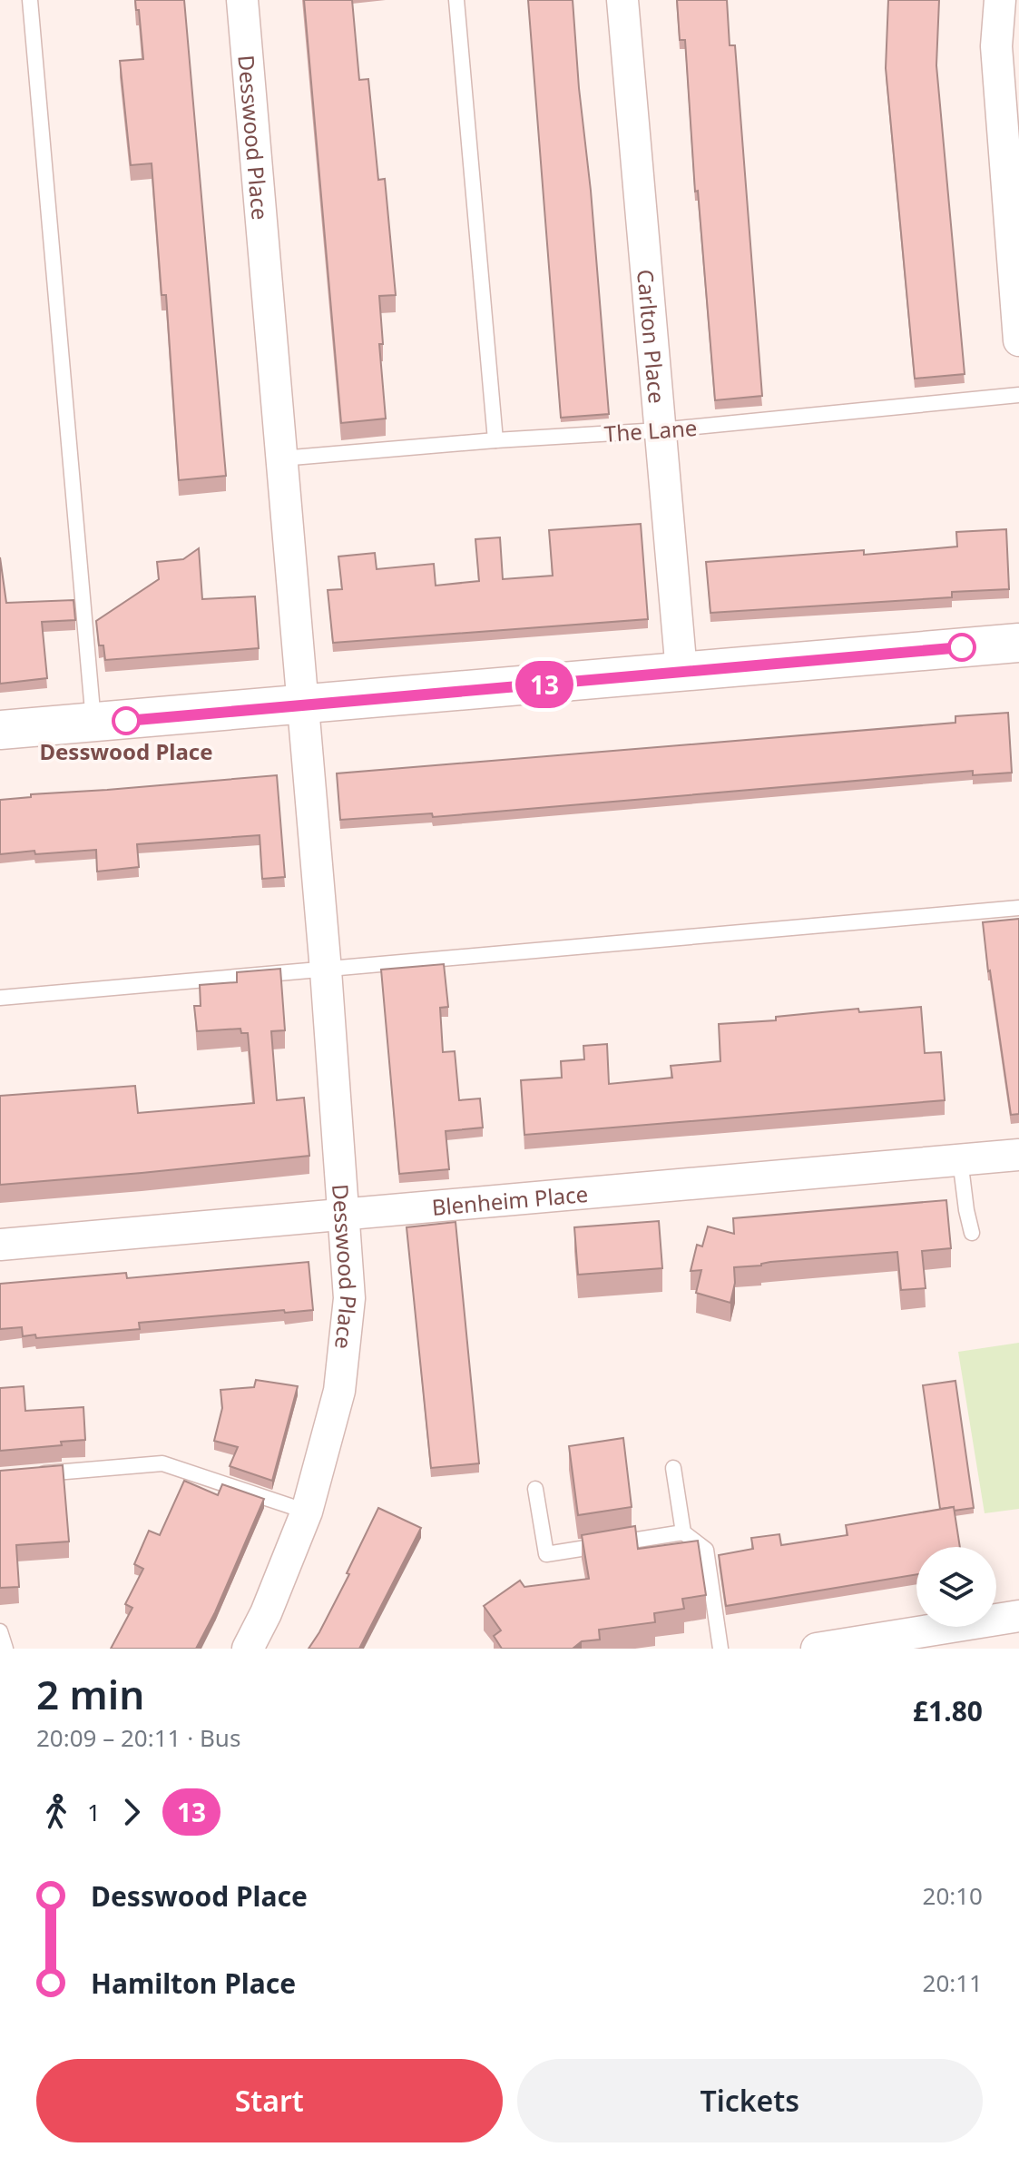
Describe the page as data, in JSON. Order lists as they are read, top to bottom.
{
  "streets": {
    "street": ["Desswood Place", "Carlton Place", "Blenheim Place"],
    "lane": ["The Lane"]
  },
  "crossings": [
    ["Desswood Place", "The Lane"],
    ["Desswood Place", "Blenheim Place"],
    ["Carlton Place", "The Lane"]
  ],
  "places": ["Desswood Place"],
  "lines": ["bus line 13"],
  "page": {
    "on_map": "13",
    "heading": ["2 min", "20:09 – 20:11 · Bus", "£1.80"],
    "legs": ["1", "13"],
    "list": [
      {
        "name": "Desswood Place",
        "value": "20:10"
      },
      {
        "name": "Hamilton Place",
        "value": "20:11"
      }
    ],
    "buttons": ["Start", "Tickets"]
  }
}
